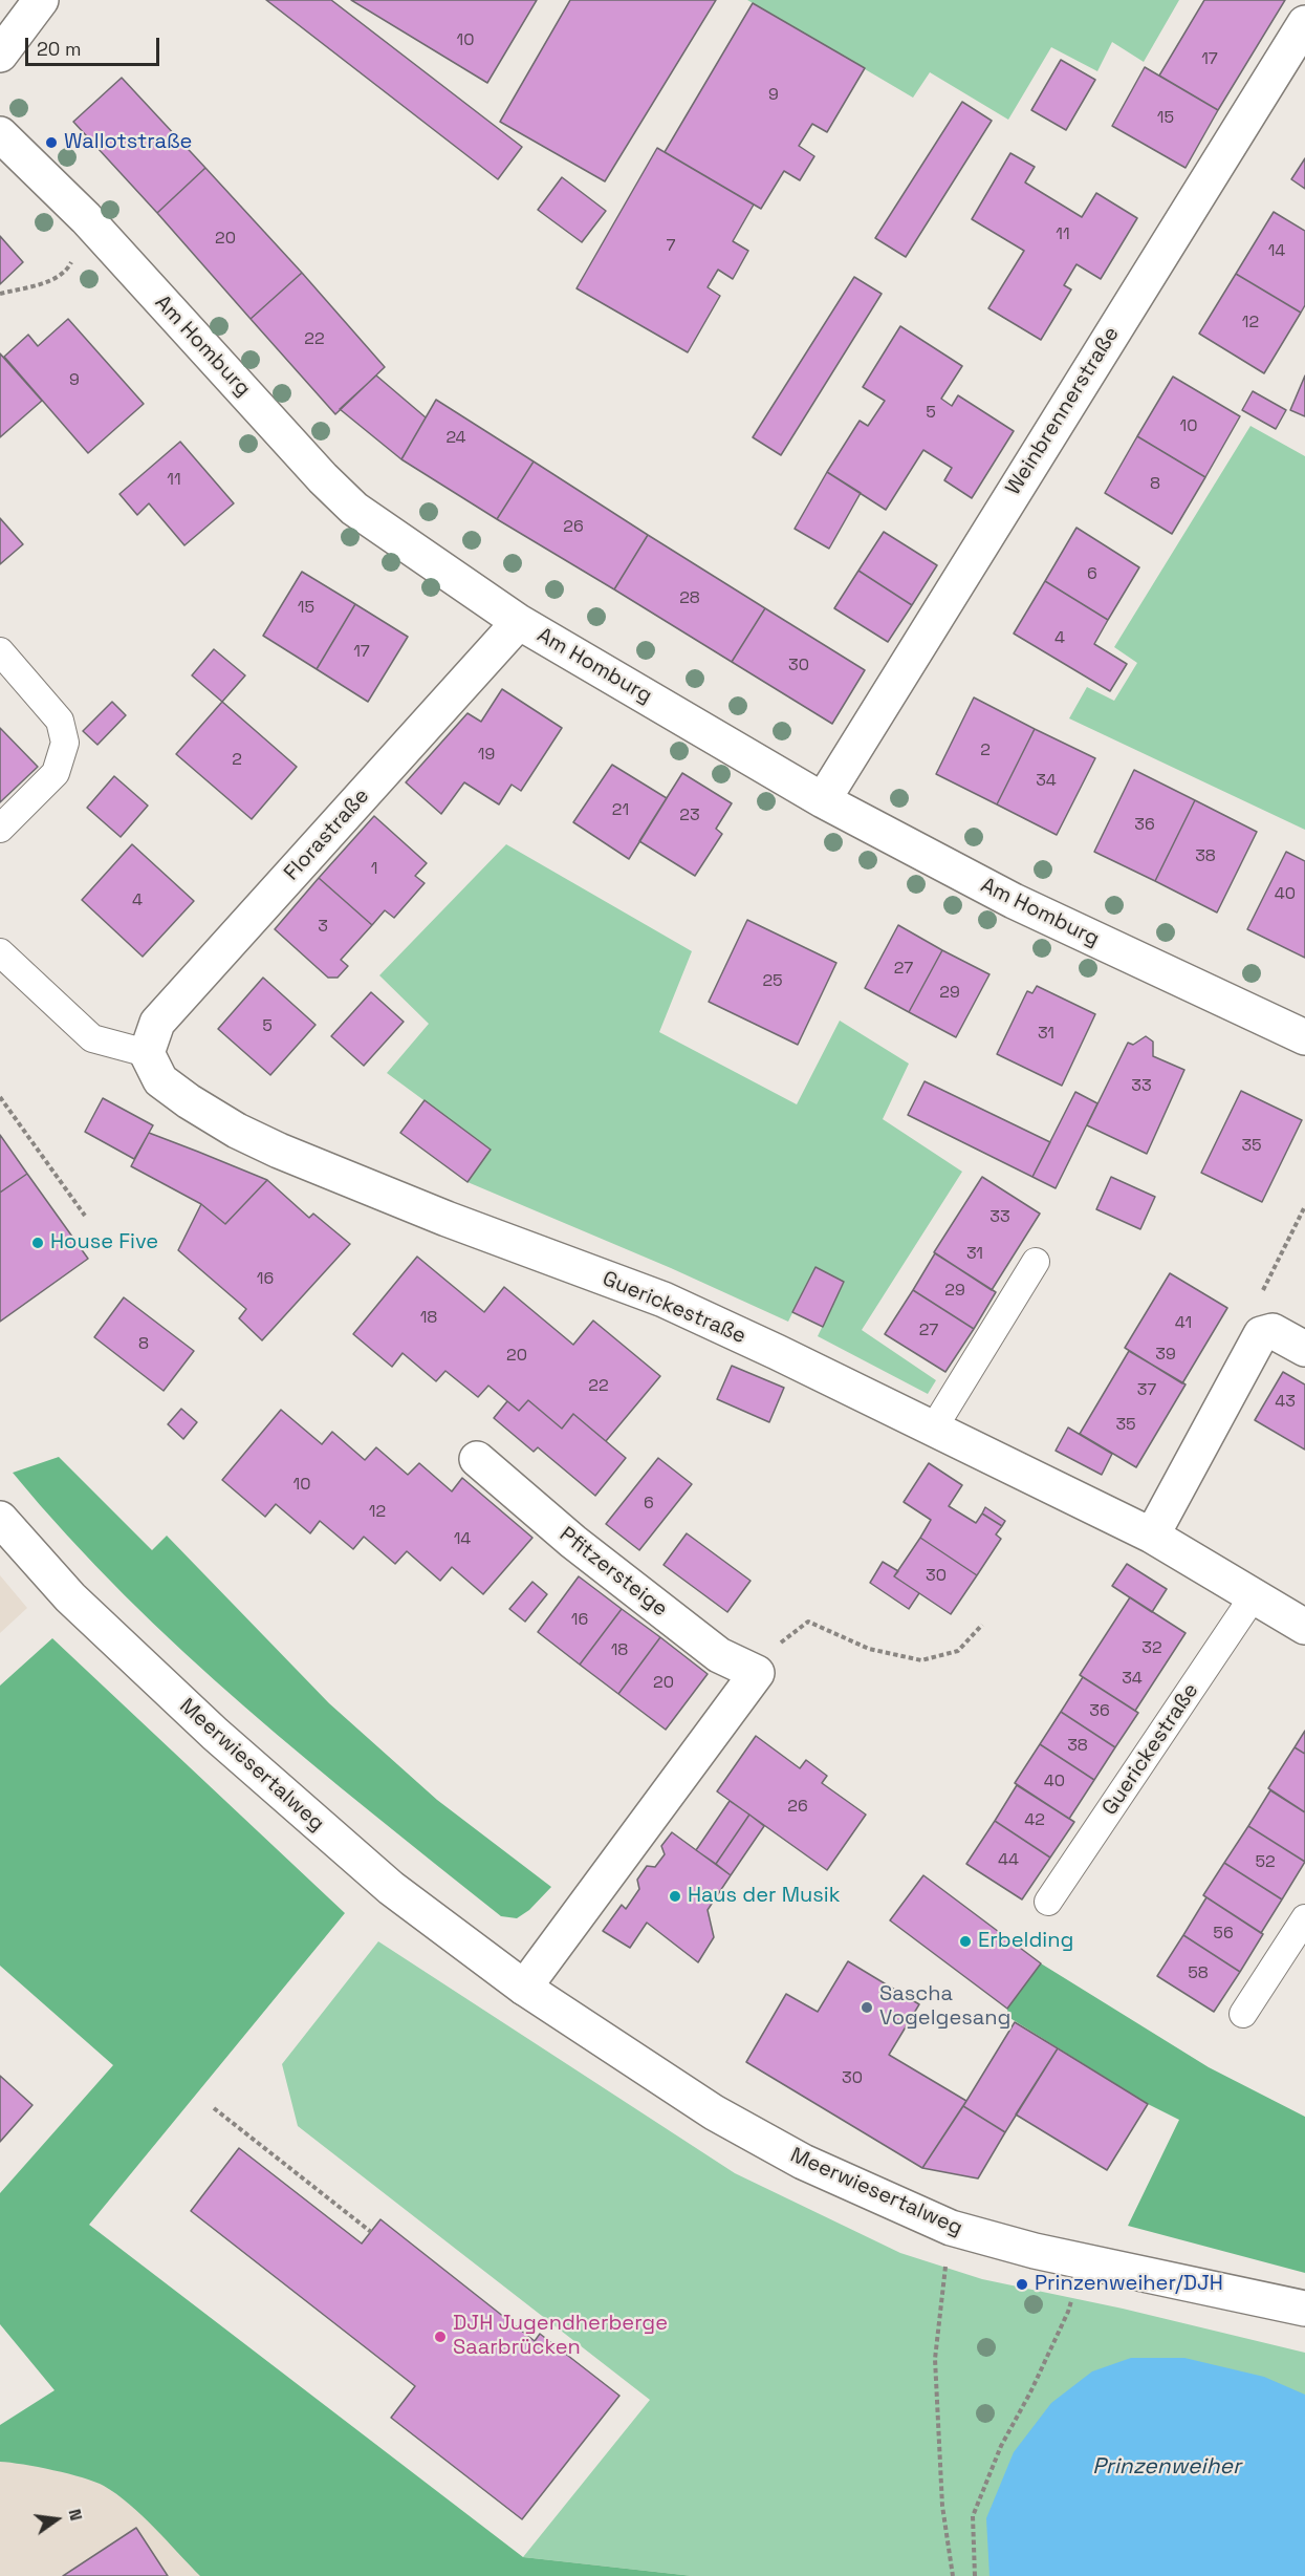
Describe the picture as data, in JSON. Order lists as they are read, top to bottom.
{
  "streets": {
    "street": [
      "Am Homburg",
      "Weinbrennerstraße",
      "Florastraße",
      "Guerickestraße",
      "Pfitzersteige",
      "Meerwiesertalweg"
    ]
  },
  "crossings": [
    ["Am Homburg", "Weinbrennerstraße"],
    ["Am Homburg", "Florastraße"],
    ["Florastraße", "Guerickestraße"],
    ["Pfitzersteige", "Meerwiesertalweg"]
  ],
  "water": ["Prinzenweiher"],
  "places": [
    "Wallotstraße",
    "House Five",
    "Haus der Musik",
    "Erbelding",
    "Sascha Vogelgesang",
    "Prinzenweiher/DJH",
    "DJH Jugendherberge Saarbrücken"
  ],
  "house_numbers": [
    "10",
    "17",
    "9",
    "15",
    "11",
    "20",
    "7",
    "14",
    "12",
    "22",
    "9",
    "5",
    "10",
    "24",
    "11",
    "8",
    "26",
    "6",
    "28",
    "15",
    "4",
    "17",
    "30",
    "2",
    "19",
    "2",
    "34",
    "21",
    "23",
    "36",
    "38",
    "1",
    "40",
    "4",
    "3",
    "27",
    "25",
    "29",
    "5",
    "31",
    "33",
    "35",
    "33",
    "31",
    "16",
    "29",
    "18",
    "41",
    "27",
    "8",
    "39",
    "20",
    "22",
    "37",
    "43",
    "35",
    "10",
    "6",
    "12",
    "14",
    "30",
    "16",
    "32",
    "18",
    "34",
    "20",
    "36",
    "38",
    "40",
    "26",
    "42",
    "44",
    "52",
    "56",
    "58",
    "30"
  ],
  "scale_bar": "20 m",
  "north": "right"
}
